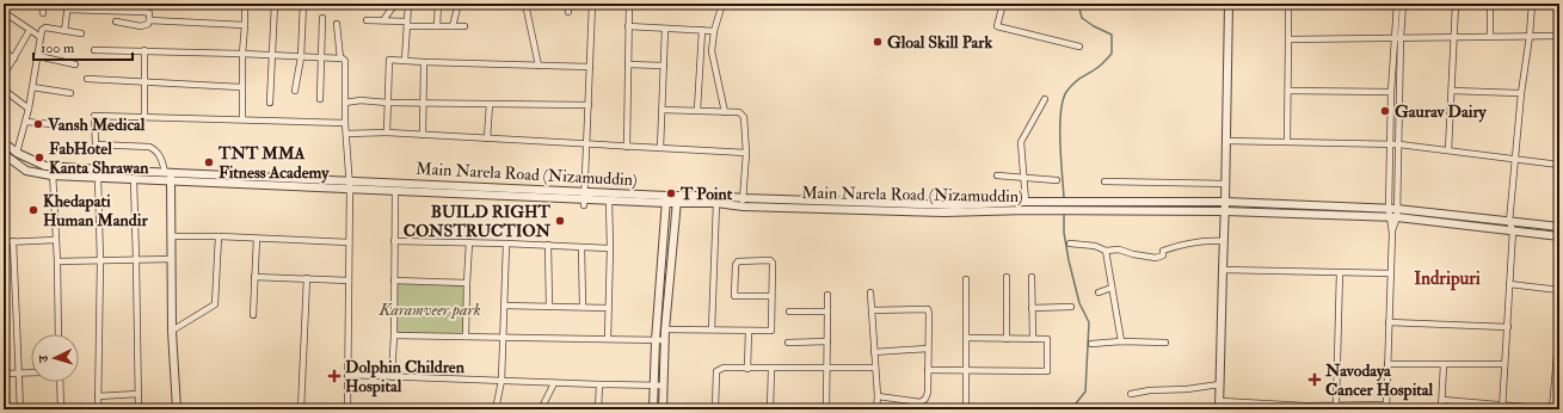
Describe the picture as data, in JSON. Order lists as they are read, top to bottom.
{
  "streets": {
    "street": ["Main Narela Road (Nizamuddin)"]
  },
  "districts": ["Indripuri"],
  "parks": ["Karamveer park"],
  "places": {
    "other": [
      "Gloal Skill Park",
      "Gaurav Dairy",
      "Vansh Medical",
      "FabHotel Kanta Shrawan",
      "TNT MMA Fitness Academy",
      "T Point",
      "Khedapati Human Mandir",
      "BUILD RIGHT CONSTRUCTION"
    ],
    "health": ["Dolphin Children Hospital", "Navodaya Cancer Hospital"]
  },
  "scale_bar": "100 m",
  "north": "left"
}
